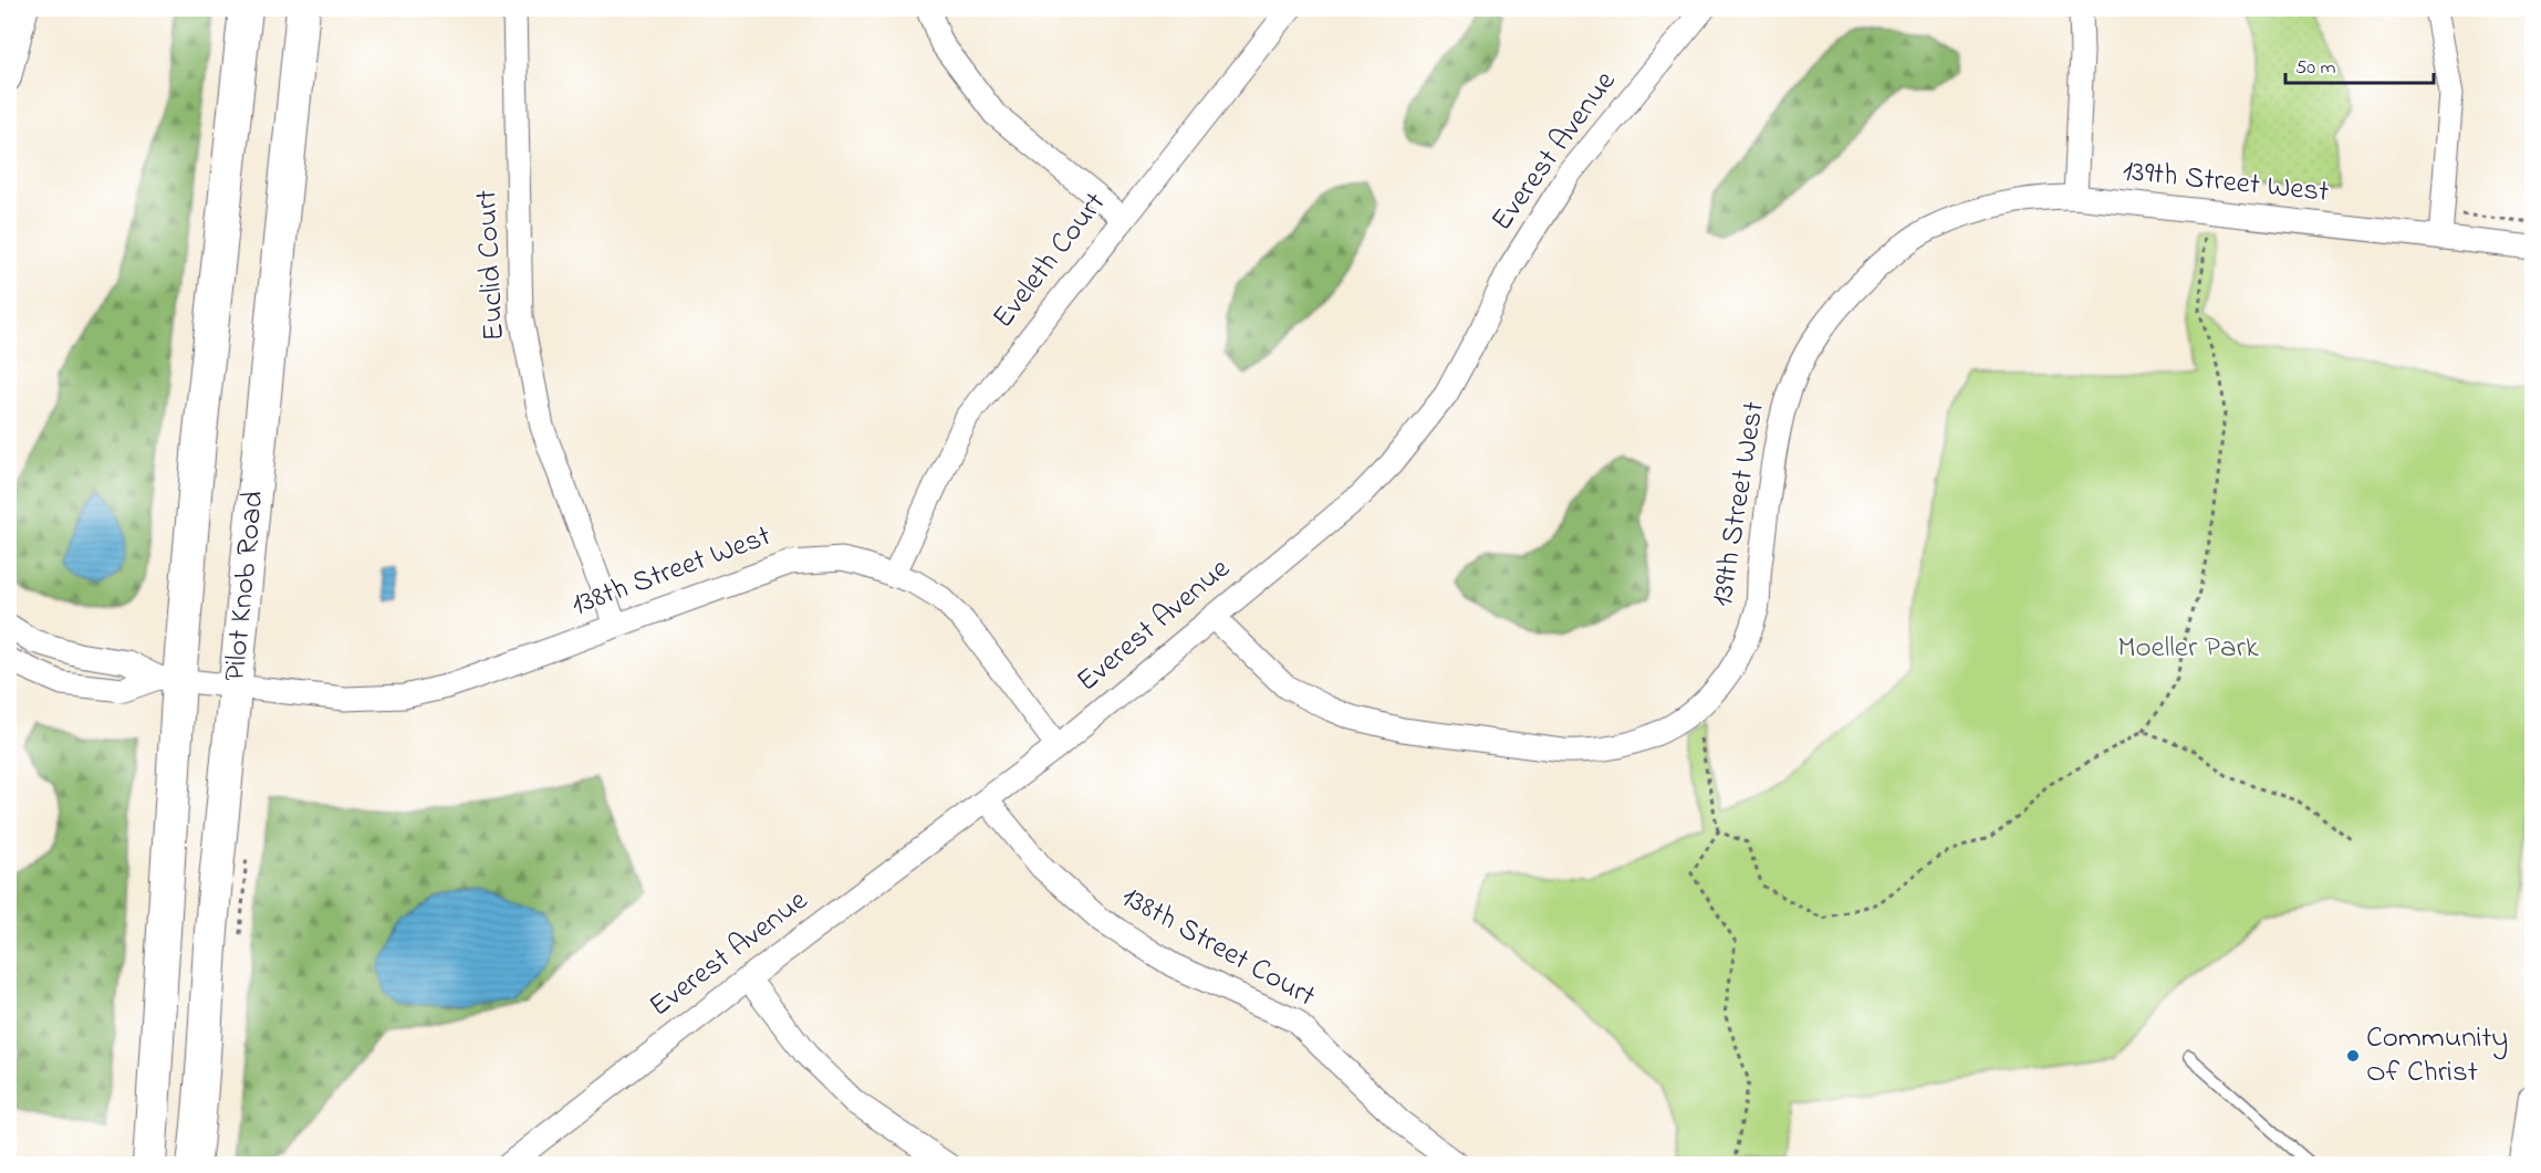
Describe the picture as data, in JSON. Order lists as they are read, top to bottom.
{
  "streets": {
    "main road": ["Pilot Knob Road"],
    "street": [
      "Everest Avenue",
      "139th Street West",
      "Eveleth Court",
      "Euclid Court",
      "138th Street West",
      "138th Street Court"
    ]
  },
  "crossings": [
    ["Everest Avenue", "139th Street West"],
    ["Everest Avenue", "138th Street West"],
    ["Everest Avenue", "138th Street Court"],
    ["Eveleth Court", "138th Street West"],
    ["Euclid Court", "138th Street West"],
    ["138th Street West", "Pilot Knob Road"]
  ],
  "parks": ["Moeller Park"],
  "places": ["Community Of Christ"],
  "scale_bar": "50 m"
}
